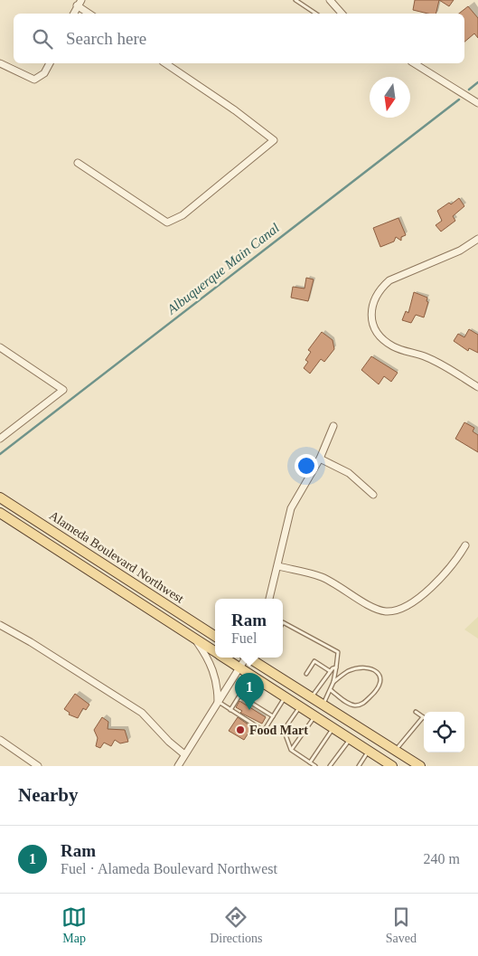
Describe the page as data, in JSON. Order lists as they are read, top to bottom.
{
  "streets": {
    "main road": ["Alameda Boulevard Northwest"]
  },
  "water": ["Albuquerque Main Canal"],
  "places": ["Food Mart"],
  "north": "bottom",
  "page": {
    "search": "Search here",
    "popup": ["Ram", "Fuel"],
    "pins": "1",
    "heading": "Nearby",
    "list": [
      {
        "mark": "1",
        "name": "Ram",
        "note": "Fuel · Alameda Boulevard Northwest",
        "value": "240 m"
      }
    ],
    "nav": ["Map", "Directions", "Saved"]
  }
}
